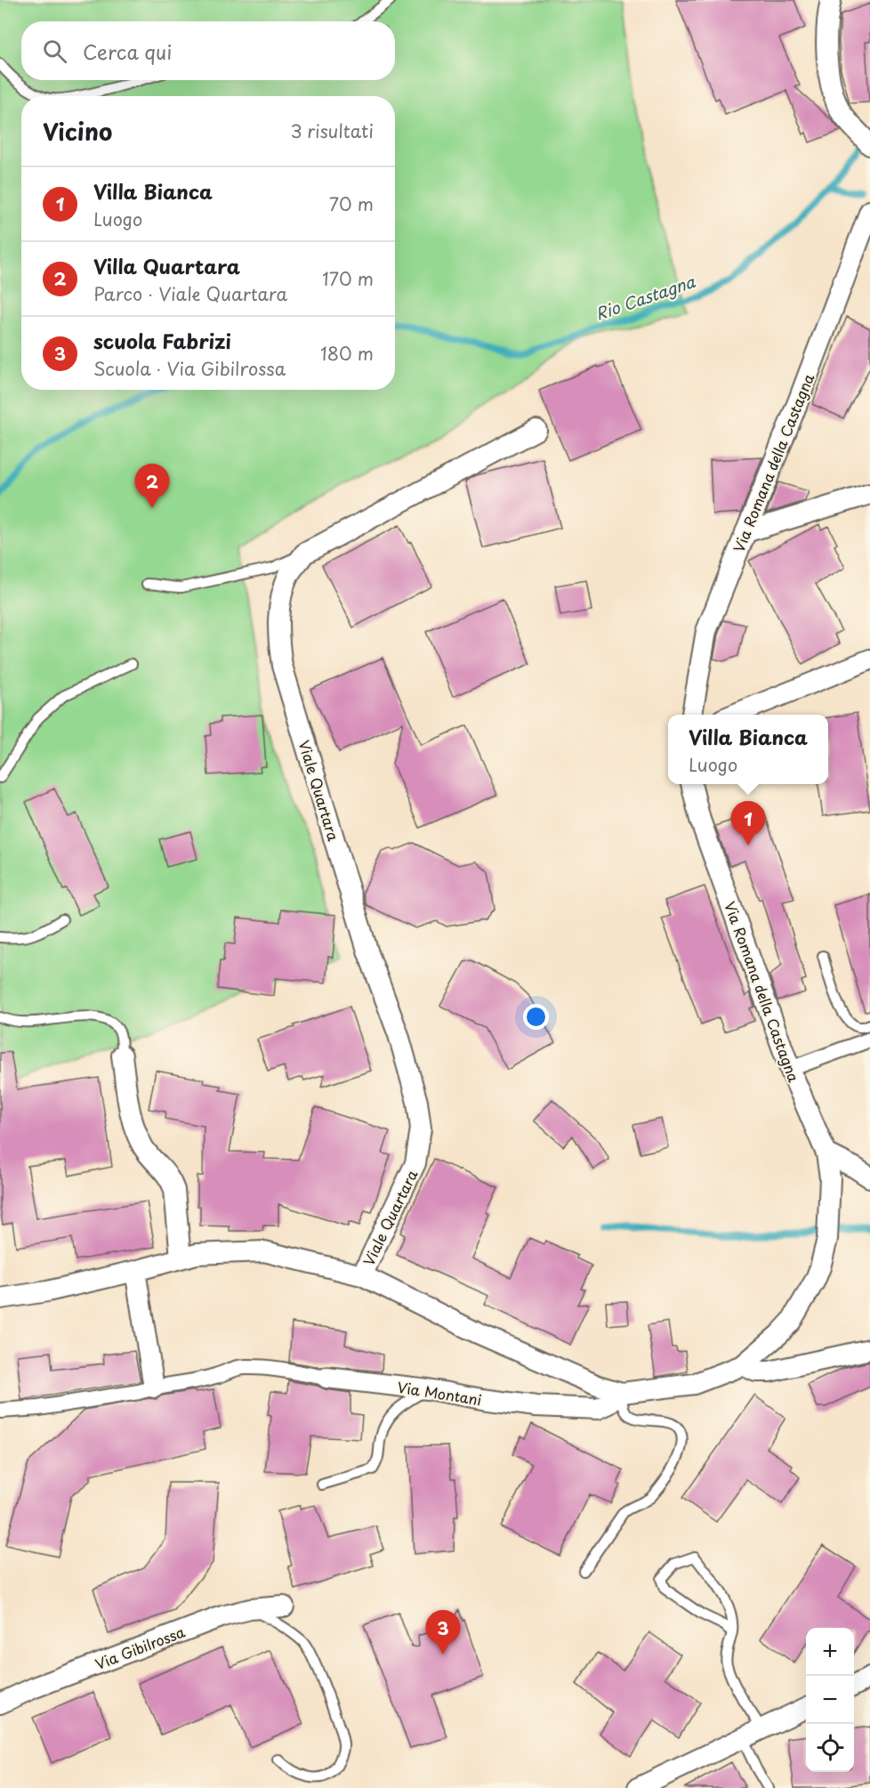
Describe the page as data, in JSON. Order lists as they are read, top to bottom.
{
  "streets": {
    "street": [
      "Via Romana della Castagna",
      "Viale Quartara",
      "Via Montani",
      "Via Gibilrossa"
    ]
  },
  "crossings": [
    ["Via Romana della Castagna", "Viale Quartara"],
    ["Viale Quartara", "Via Montani"]
  ],
  "water": ["Rio Castagna"],
  "page": {
    "search": "Cerca qui",
    "heading": ["Vicino", "3 risultati"],
    "list": [
      {
        "mark": "1",
        "name": "Villa Bianca",
        "note": "Luogo",
        "value": "70 m"
      },
      {
        "mark": "2",
        "name": "Villa Quartara",
        "note": "Parco · Viale Quartara",
        "value": "170 m"
      },
      {
        "mark": "3",
        "name": "scuola Fabrizi",
        "note": "Scuola · Via Gibilrossa",
        "value": "180 m"
      }
    ],
    "pins": ["2", "1", "3"],
    "popup": ["Villa Bianca", "Luogo"],
    "map_buttons": ["+", "−"]
  }
}
